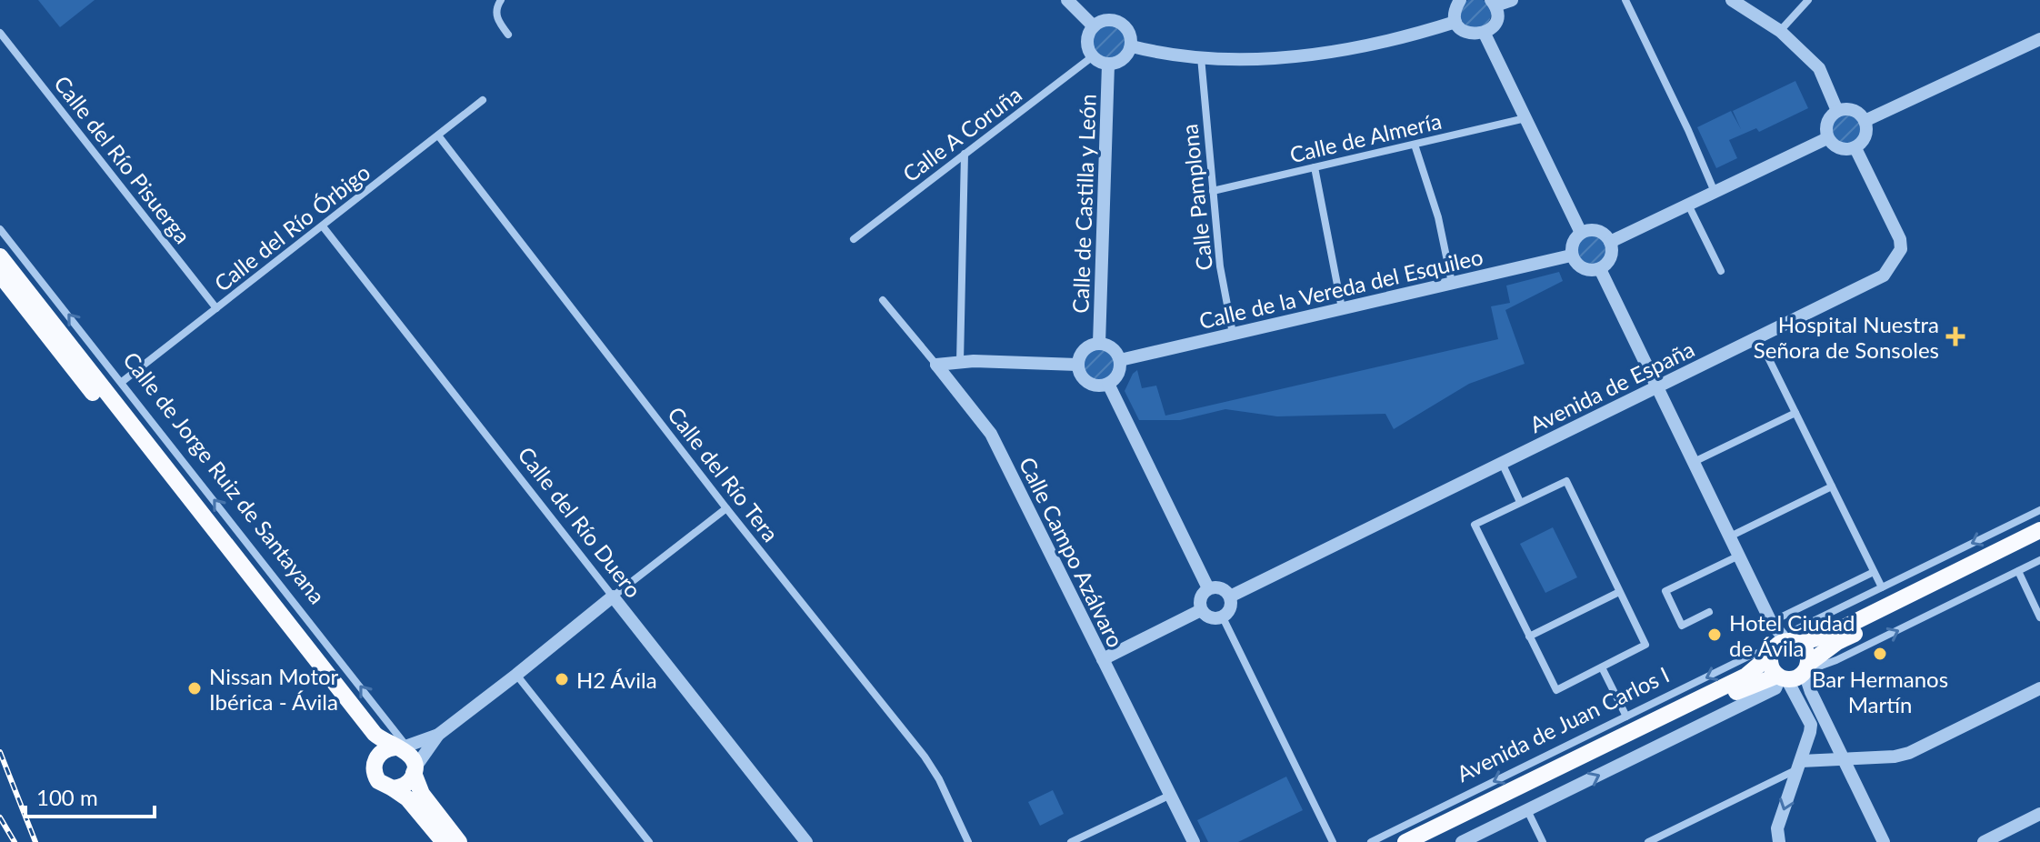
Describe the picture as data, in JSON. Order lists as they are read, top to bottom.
{
  "streets": {
    "highway": ["Calle de Jorge Ruiz de Santayana", "Avenida de Juan Carlos I"],
    "street": [
      "Calle A Coruña",
      "Calle de Almería",
      "Calle del Río Pisuerga",
      "Calle Pamplona",
      "Calle de Castilla y León",
      "Calle del Río Órbigo",
      "Calle de la Vereda del Esquileo",
      "Avenida de España",
      "Calle del Río Tera",
      "Calle del Río Duero",
      "Calle Campo Azálvaro"
    ]
  },
  "crossings": [
    ["Calle A Coruña", "Calle de Castilla y León"],
    ["Calle de Almería", "Calle Pamplona"],
    ["Calle del Río Pisuerga", "Calle del Río Órbigo"],
    ["Calle Pamplona", "Calle de la Vereda del Esquileo"],
    ["Calle de Castilla y León", "Calle de la Vereda del Esquileo"],
    ["Calle del Río Órbigo", "Calle del Río Tera"],
    ["Calle del Río Órbigo", "Calle de Jorge Ruiz de Santayana"],
    ["Calle del Río Órbigo", "Calle del Río Duero"]
  ],
  "one_way": ["Calle de Jorge Ruiz de Santayana"],
  "places": {
    "health": ["Hospital Nuestra Señora de Sonsoles"],
    "other": [
      "Hotel Ciudad de Ávila",
      "Bar Hermanos Martín",
      "H2 Ávila",
      "Nissan Motor Ibérica - Ávila"
    ]
  },
  "scale_bar": "100 m"
}
